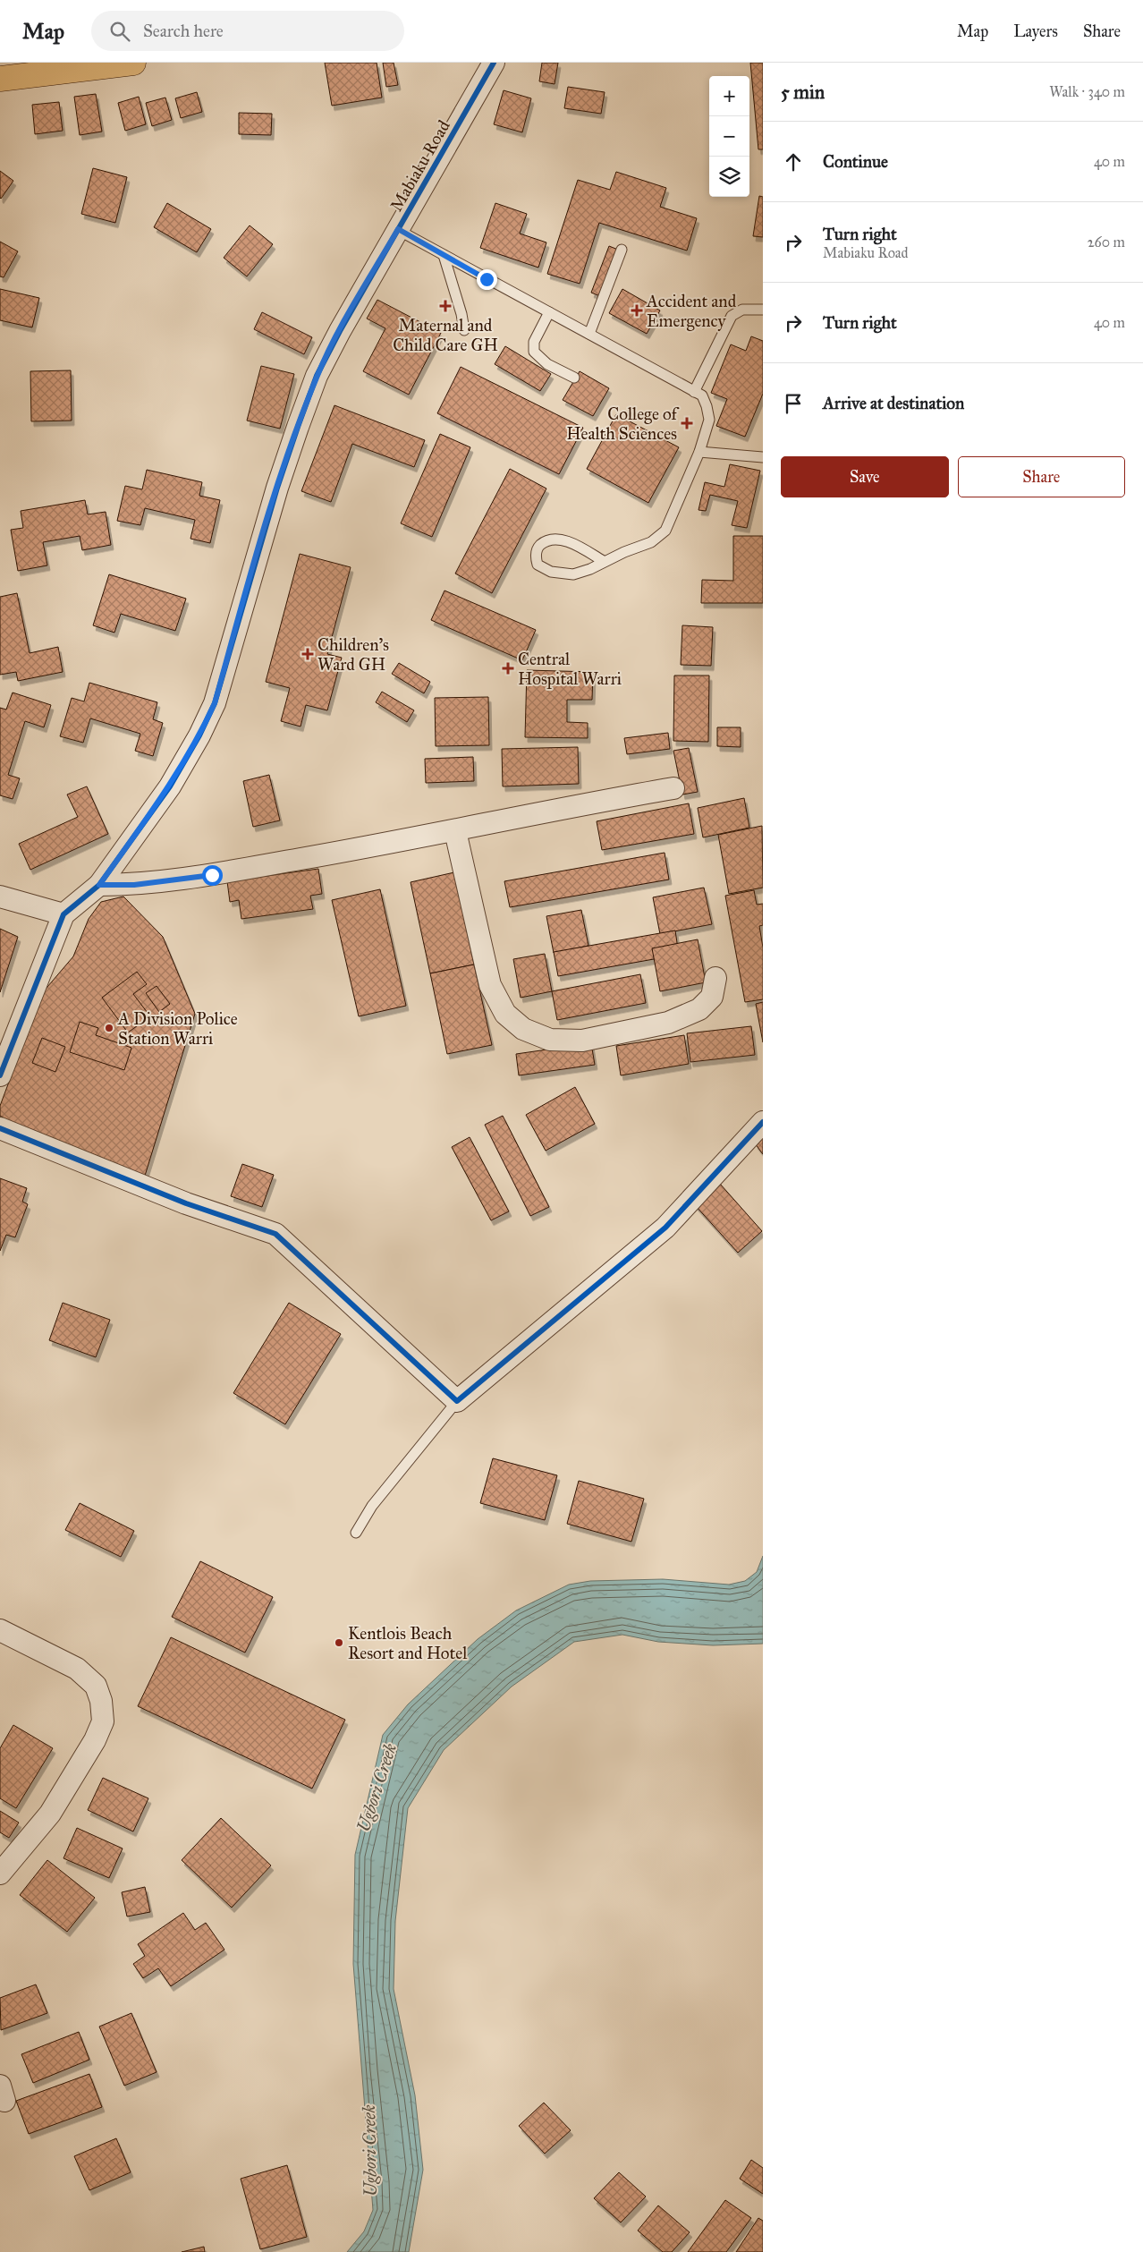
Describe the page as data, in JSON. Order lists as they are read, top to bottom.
{
  "streets": {
    "street": ["Mabiaku Road"]
  },
  "water": ["Ugbori Creek"],
  "places": {
    "health": [
      "Maternal and Child Care GH",
      "Accident and Emergency",
      "College of Health Sciences",
      "Children's Ward GH",
      "Central Hospital Warri"
    ],
    "other": ["A Division Police Station Warri", "Kentlois Beach Resort and Hotel"]
  },
  "page": {
    "header": "Map",
    "search": "Search here",
    "nav": ["Map", "Layers", "Share"],
    "heading": ["5 min", "Walk · 340 m"],
    "map_buttons": ["+", "−"],
    "list": [
      ["Continue", "40 m"],
      ["Turn right", "Mabiaku Road", "260 m"],
      ["Turn right", "40 m"],
      "Arrive at destination"
    ],
    "buttons": ["Save", "Share"]
  }
}
